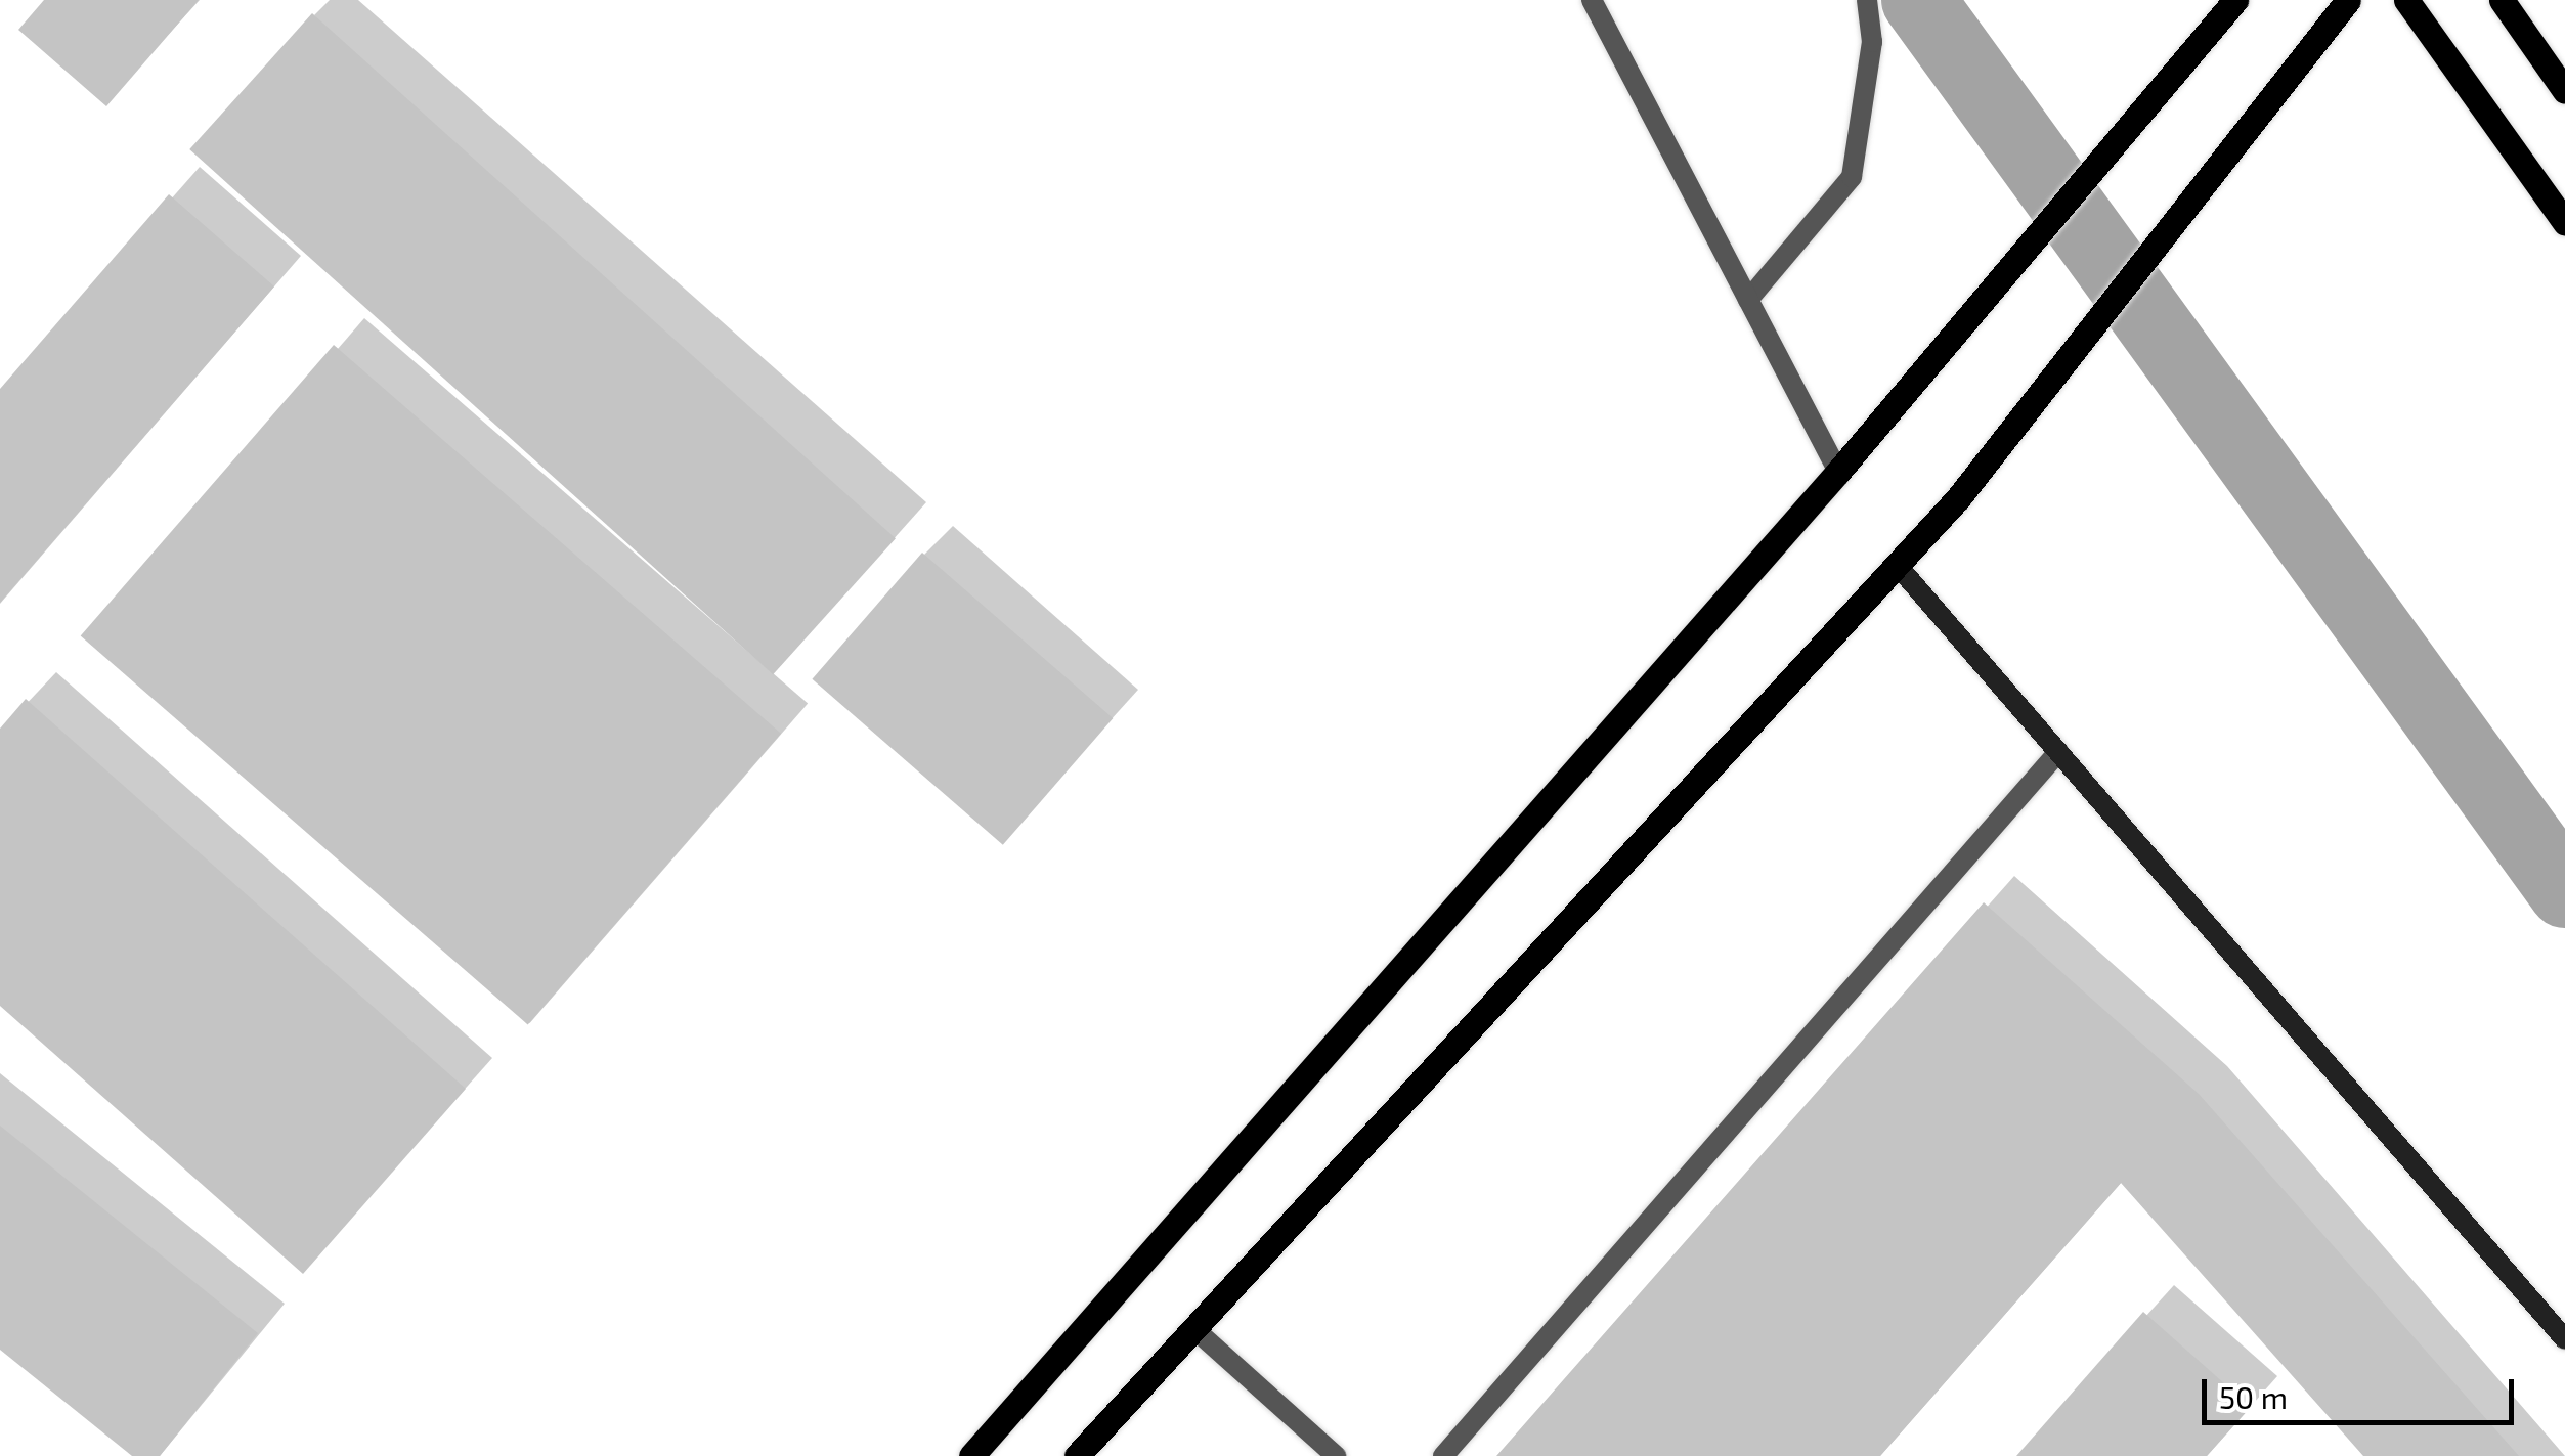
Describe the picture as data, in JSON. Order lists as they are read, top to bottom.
{
  "scale_bar": "50 m"
}
